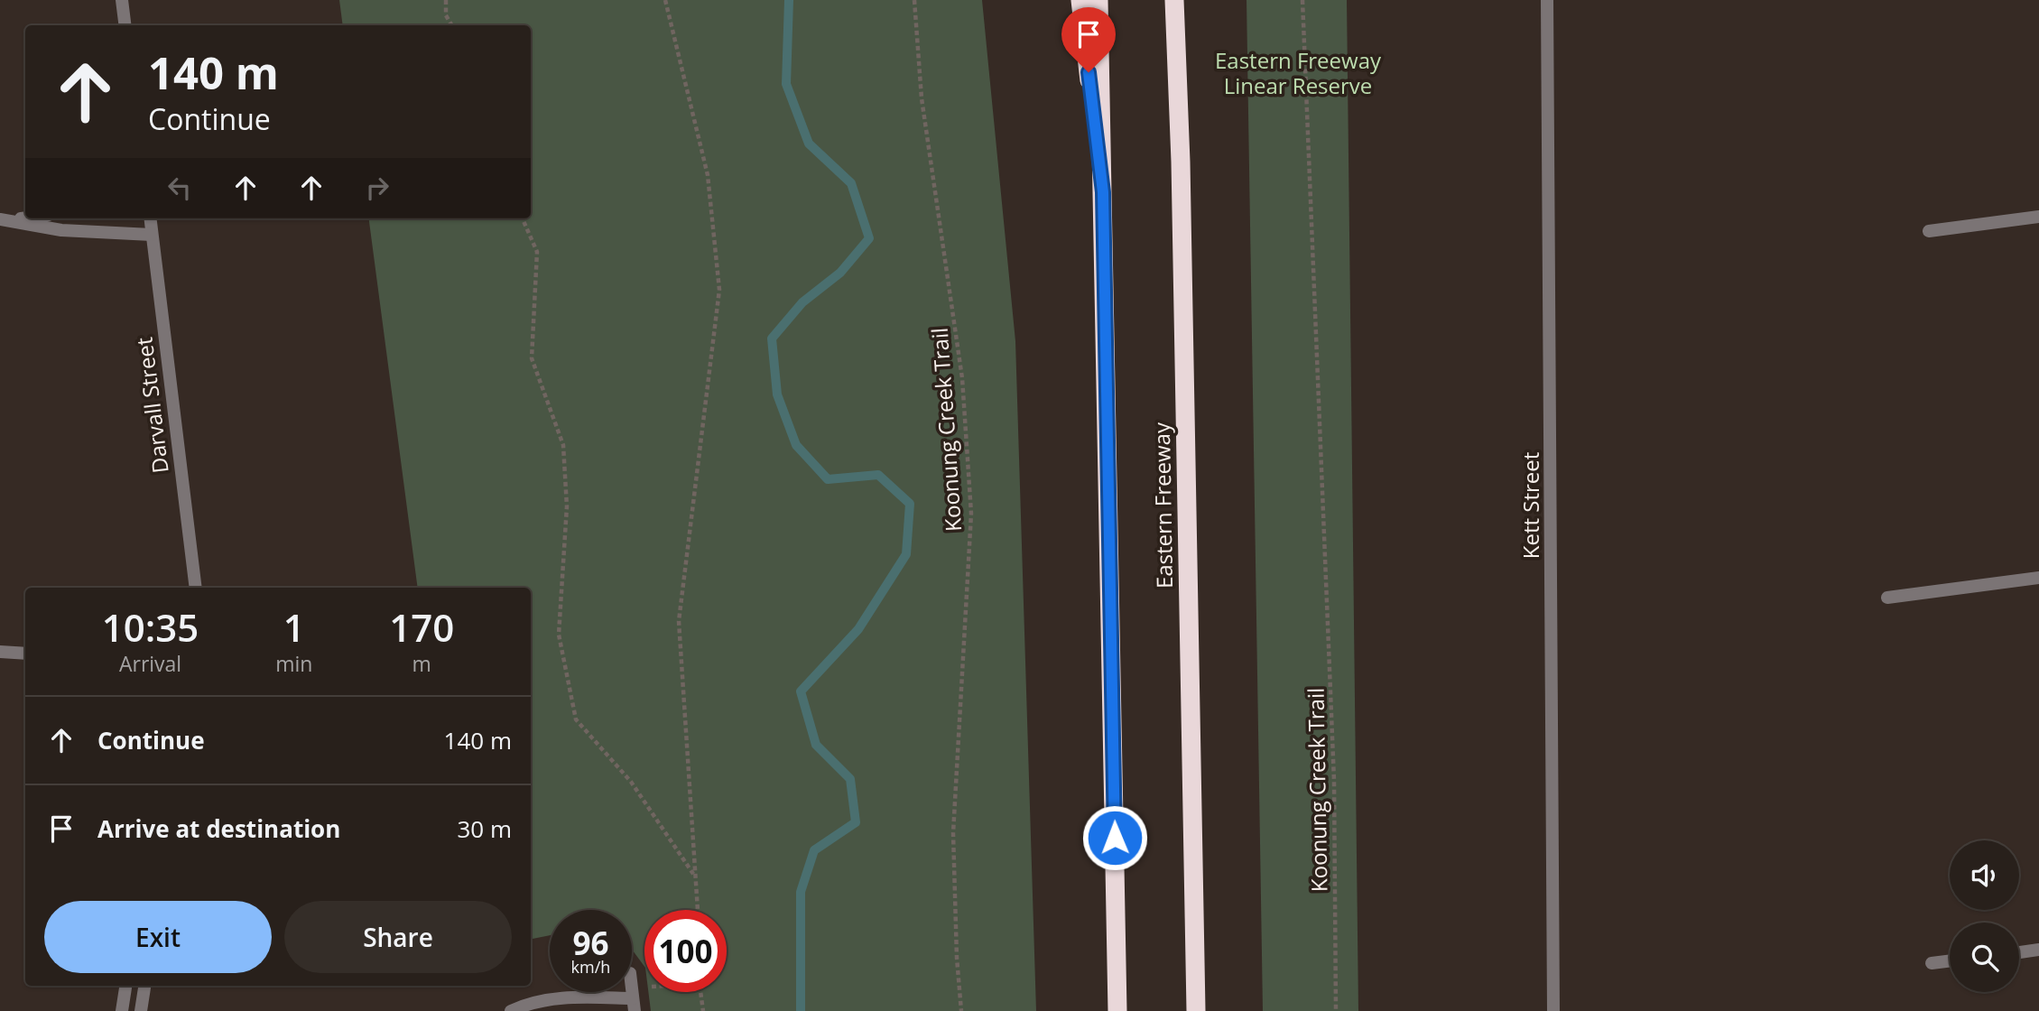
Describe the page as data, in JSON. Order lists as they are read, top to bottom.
{
  "streets": {
    "highway": ["Eastern Freeway"],
    "street": ["Darvall Street", "Kett Street"],
    "path": ["Koonung Creek Trail"]
  },
  "parks": ["Eastern Freeway Linear Reserve"],
  "page": {
    "turn": ["140 m", "Continue"],
    "eta": [
      "10:35",
      "Arrival",
      "1",
      "min",
      "170",
      "m"
    ],
    "list": [
      {
        "name": "Continue",
        "value": "140 m"
      },
      {
        "name": "Arrive at destination",
        "value": "30 m"
      }
    ],
    "buttons": ["Exit", "Share"],
    "speed": "96 km/h",
    "limit": "100"
  }
}
